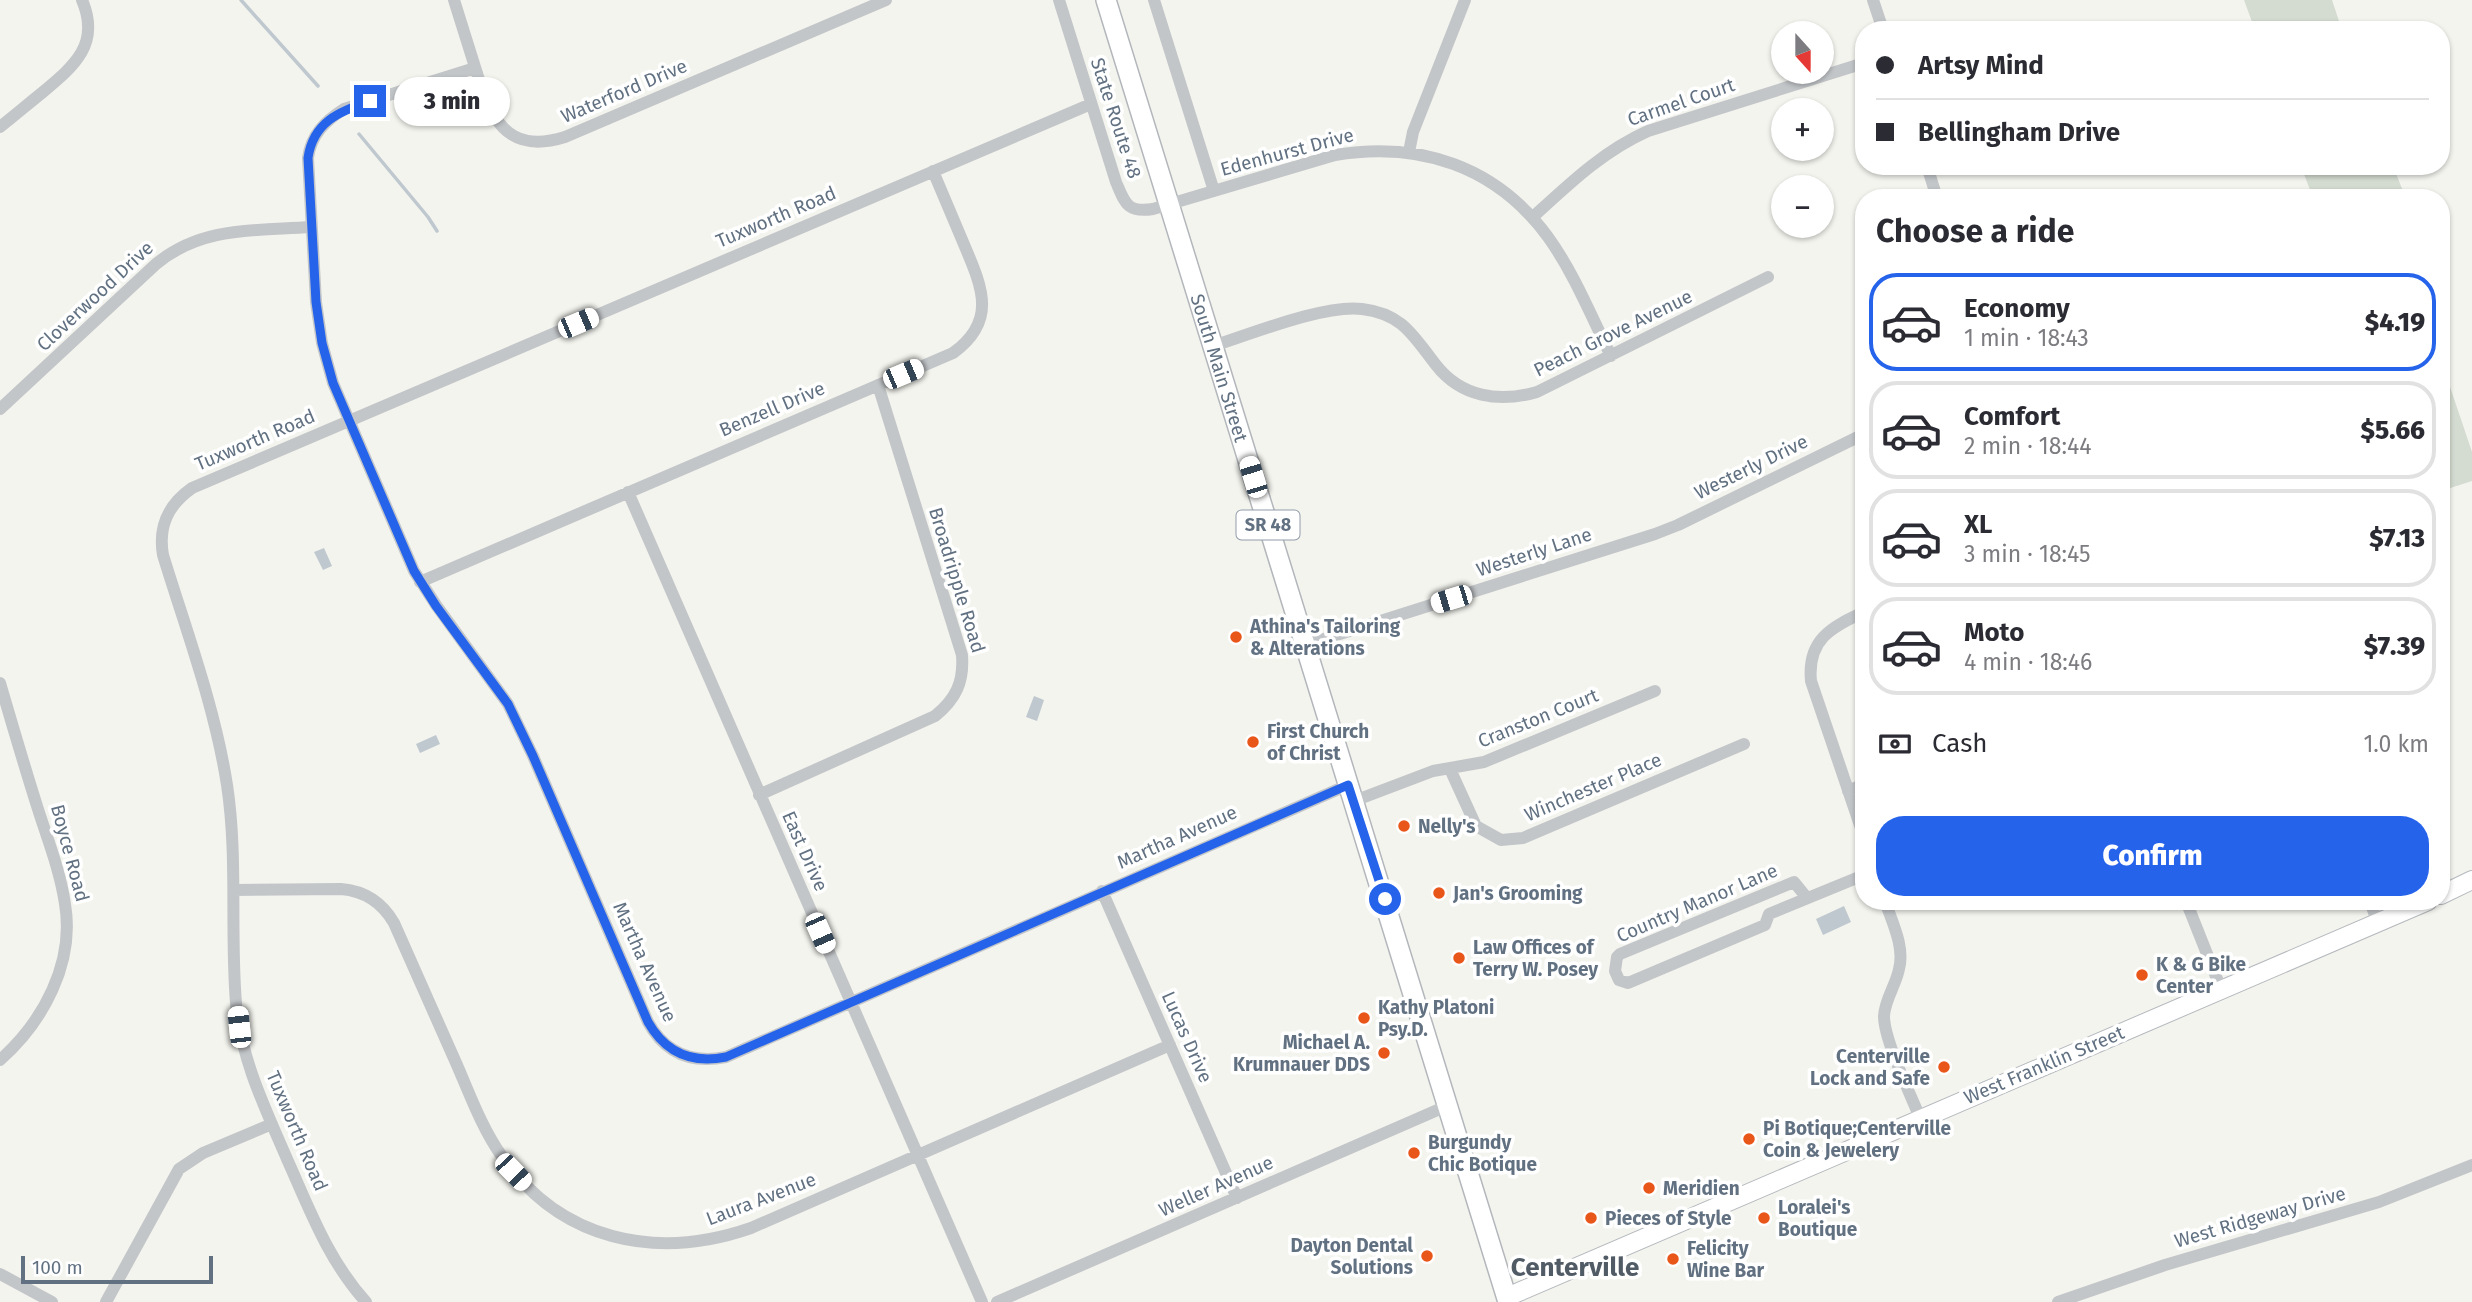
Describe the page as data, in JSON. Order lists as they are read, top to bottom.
{
  "streets": {
    "main road": ["South Main Street", "SR 48", "West Franklin Street"],
    "street": [
      "Waterford Drive",
      "Carmel Court",
      "State Route 48",
      "Edenhurst Drive",
      "Tuxworth Road",
      "Cloverwood Drive",
      "Peach Grove Avenue",
      "Benzell Drive",
      "Westerly Drive",
      "Westerly Lane",
      "Broadripple Road",
      "Cranston Court",
      "Winchester Place",
      "Martha Avenue",
      "East Drive",
      "Boyce Road",
      "Country Manor Lane",
      "Lucas Drive",
      "Weller Avenue",
      "Laura Avenue",
      "West Ridgeway Drive"
    ]
  },
  "crossings": [
    ["Waterford Drive", "Martha Avenue"],
    ["Carmel Court", "Edenhurst Drive"],
    ["State Route 48", "Edenhurst Drive"],
    ["State Route 48", "Tuxworth Road"],
    ["State Route 48", "South Main Street"],
    ["Edenhurst Drive", "Peach Grove Avenue"],
    ["Edenhurst Drive", "South Main Street"],
    ["Tuxworth Road", "Benzell Drive"],
    ["Tuxworth Road", "Martha Avenue"],
    ["Tuxworth Road", "Laura Avenue"],
    ["Cloverwood Drive", "Martha Avenue"],
    ["Peach Grove Avenue", "South Main Street"],
    ["South Main Street", "Westerly Lane"],
    ["South Main Street", "Cranston Court"],
    ["South Main Street", "Martha Avenue"],
    ["South Main Street", "West Franklin Street"],
    ["South Main Street", "Weller Avenue"],
    ["Benzell Drive", "Broadripple Road"],
    ["Benzell Drive", "Martha Avenue"],
    ["Benzell Drive", "East Drive"],
    ["Westerly Drive", "Westerly Lane"],
    ["Broadripple Road", "East Drive"],
    ["Cranston Court", "Winchester Place"],
    ["Cranston Court", "Martha Avenue"],
    ["Martha Avenue", "East Drive"],
    ["Martha Avenue", "Lucas Drive"],
    ["East Drive", "Laura Avenue"],
    ["Lucas Drive", "Weller Avenue"],
    ["Lucas Drive", "Laura Avenue"]
  ],
  "districts": ["Centerville"],
  "places": [
    "Athina's Tailoring & Alterations",
    "First Church of Christ",
    "Nelly's",
    "Jan's Grooming",
    "Law Offices of Terry W. Posey",
    "K & G Bike Center",
    "Kathy Platoni Psy.D.",
    "Michael A. Krumnauer DDS",
    "Centerville Lock and Safe",
    "Pi Botique;Centerville Coin & Jewelery",
    "Burgundy Chic Botique",
    "Meridien",
    "Pieces of Style",
    "Loralei's Boutique",
    "Dayton Dental Solutions",
    "Felicity Wine Bar"
  ],
  "scale_bar": "100 m",
  "north": "bottom",
  "page": {
    "map_buttons": ["+", "−"],
    "banner": ["Artsy Mind", "Bellingham Drive"],
    "bubble": "3 min",
    "heading": "Choose a ride",
    "list": [
      {
        "name": "Economy",
        "note": "1 min · 18:43",
        "value": "$4.19"
      },
      {
        "name": "Comfort",
        "note": "2 min · 18:44",
        "value": "$5.66"
      },
      {
        "name": "XL",
        "note": "3 min · 18:45",
        "value": "$7.13"
      },
      {
        "name": "Moto",
        "note": "4 min · 18:46",
        "value": "$7.39"
      }
    ],
    "pay": ["Cash", "1.0 km"],
    "buttons": "Confirm",
    "scale": "100 m"
  }
}
